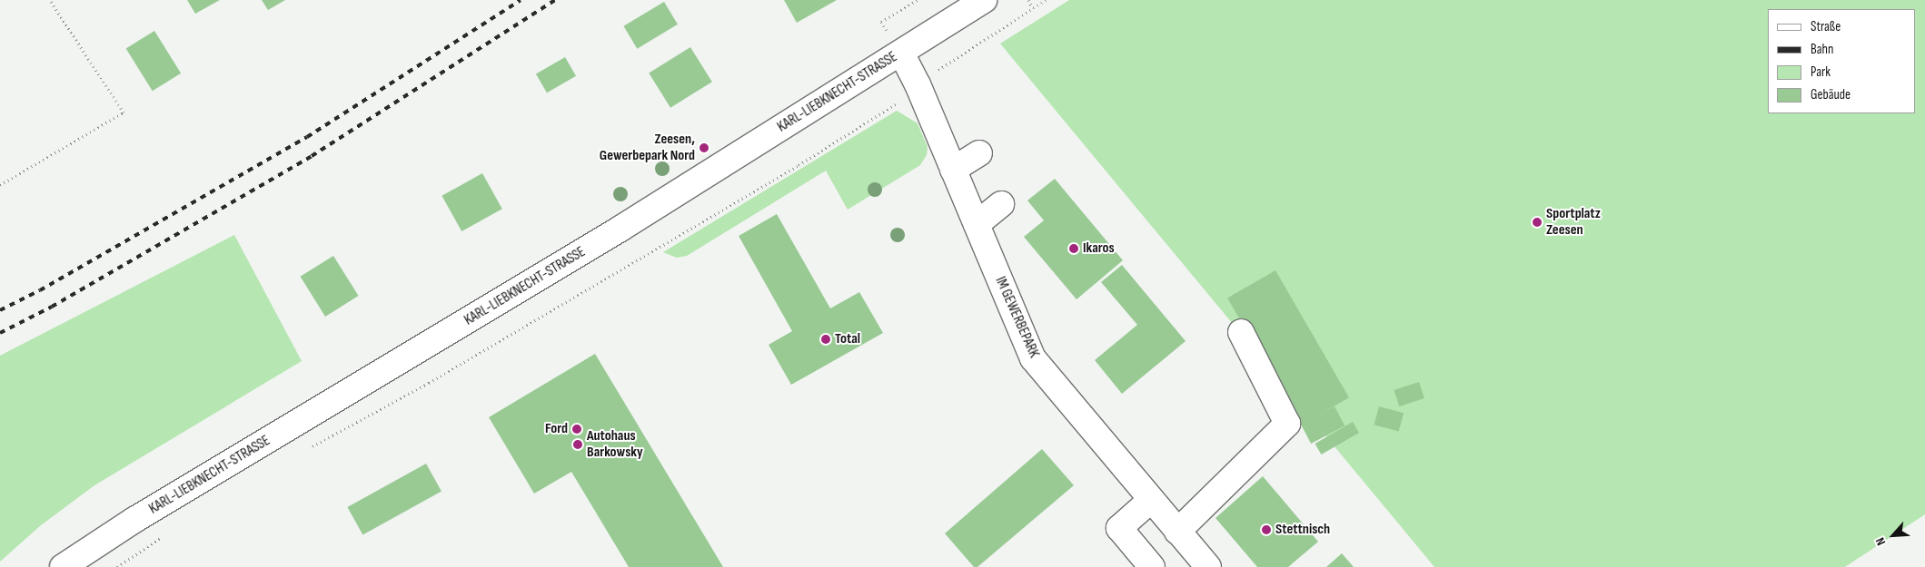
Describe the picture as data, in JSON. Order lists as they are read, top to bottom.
{
  "streets": {
    "street": ["KARL-LIEBKNECHT-STRASSE", "IM GEWERBEPARK"]
  },
  "crossings": [
    ["KARL-LIEBKNECHT-STRASSE", "IM GEWERBEPARK"]
  ],
  "places": [
    "Zeesen, Gewerbepark Nord",
    "Sportplatz Zeesen",
    "Ikaros",
    "Total",
    "Ford",
    "Autohaus Barkowsky",
    "Stettnisch"
  ],
  "legend": [
    "Straße",
    "Bahn",
    "Park",
    "Gebäude"
  ],
  "north": "bottom left"
}
